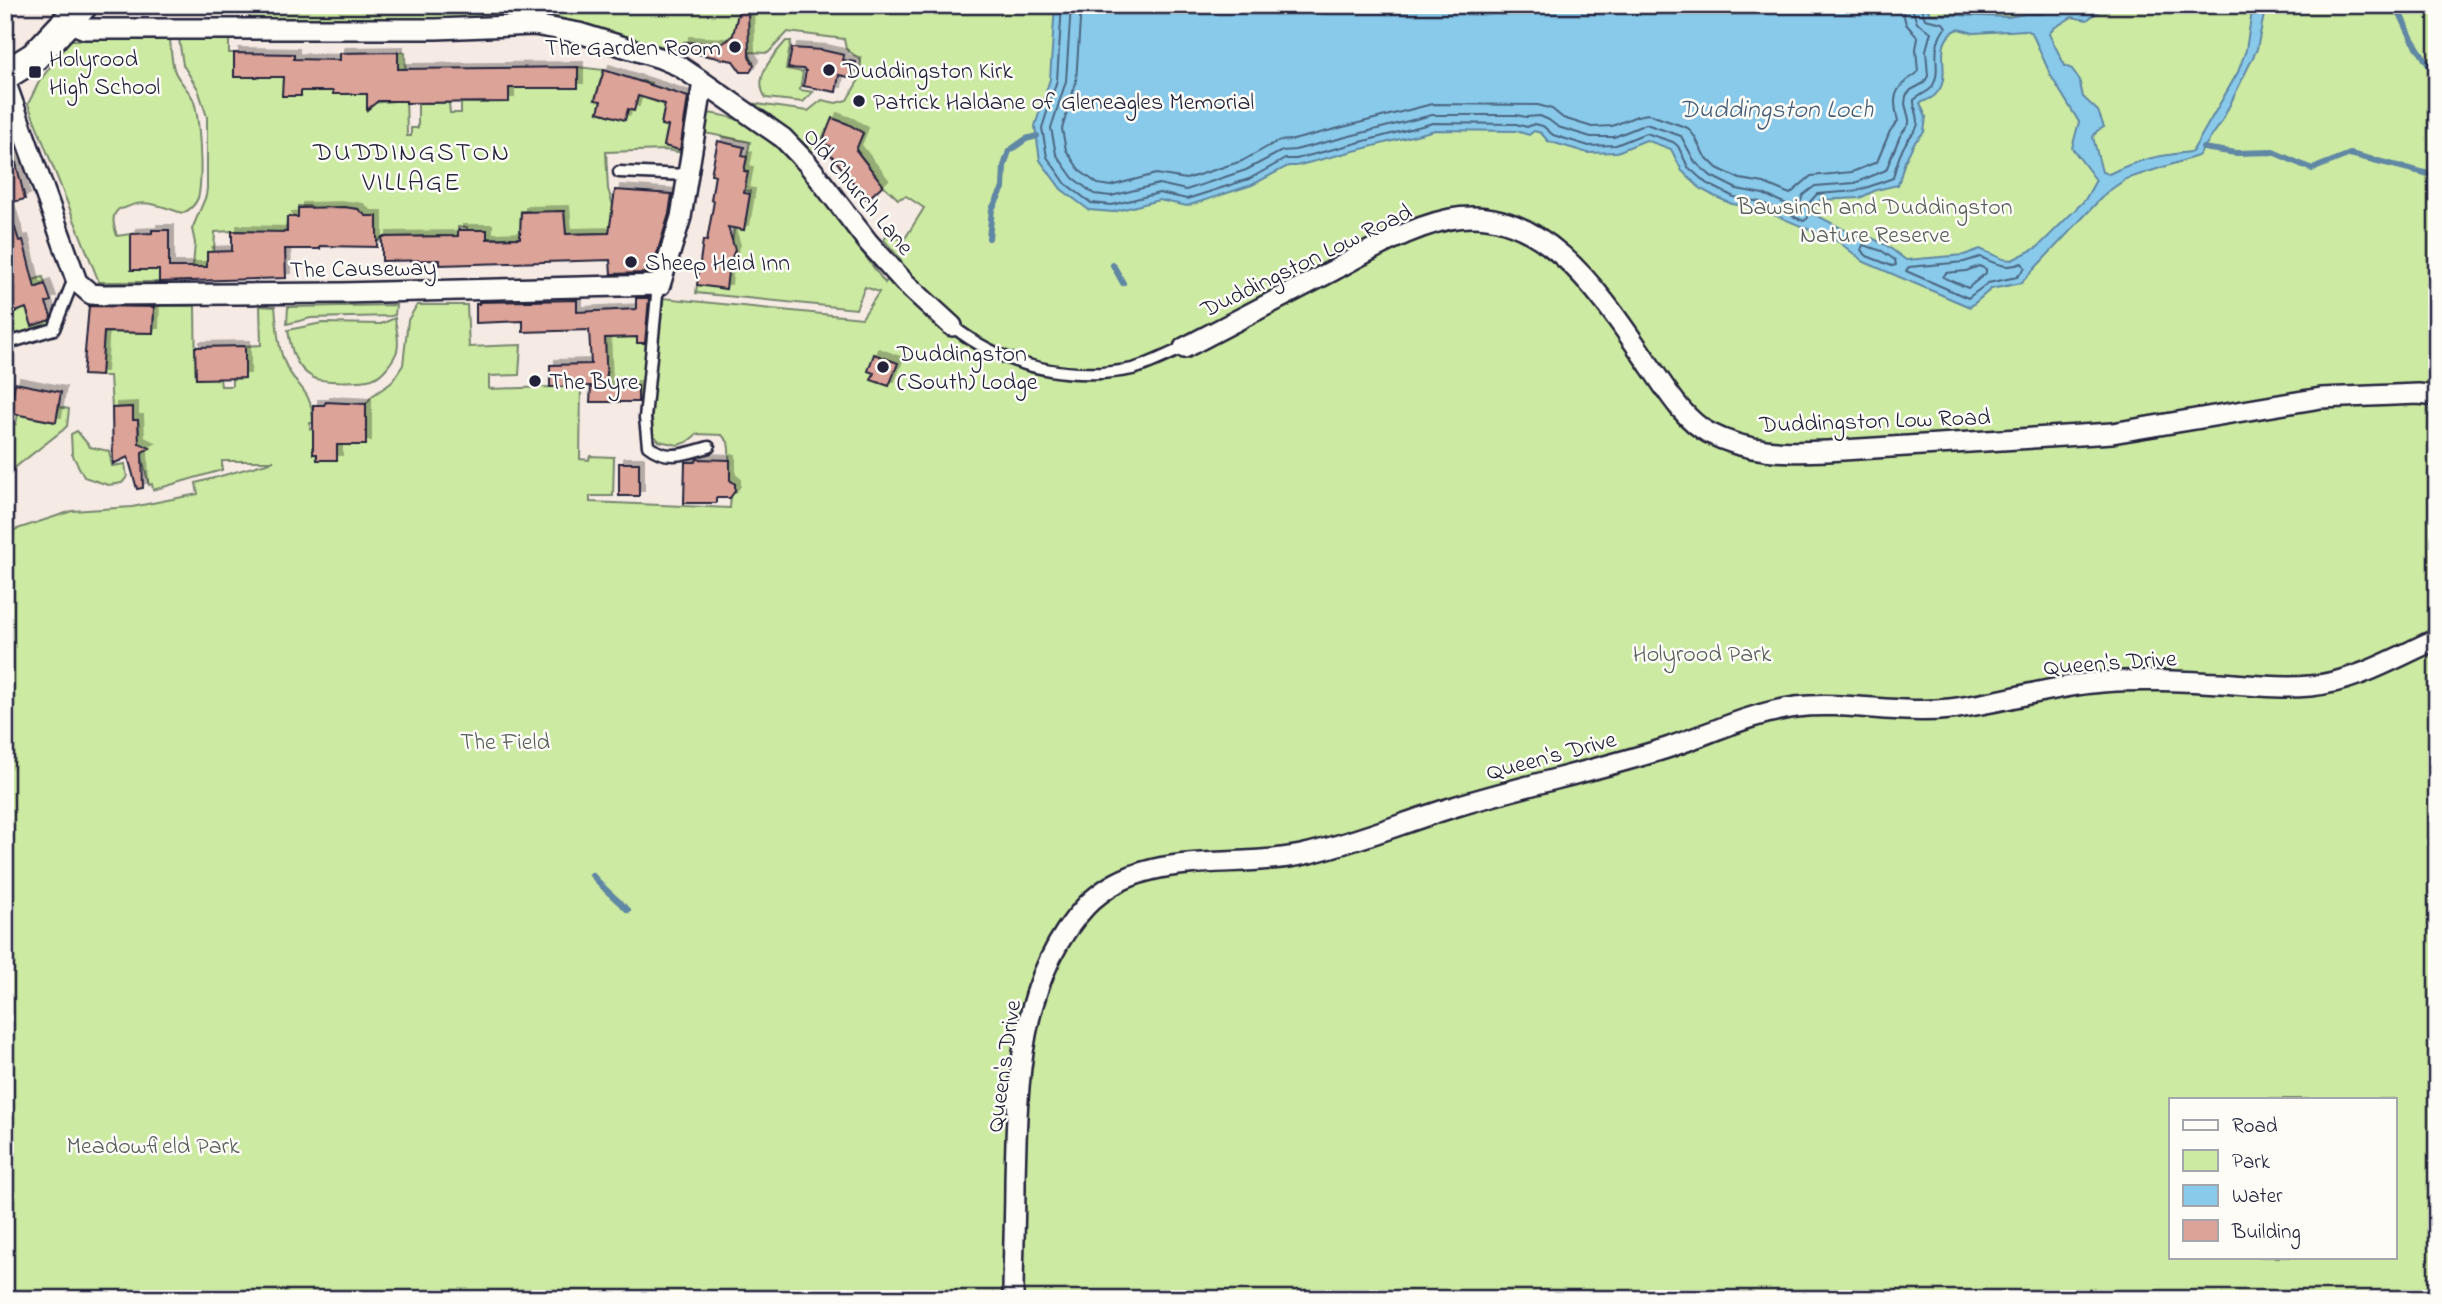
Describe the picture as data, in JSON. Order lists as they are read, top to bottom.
{
  "streets": {
    "street": [
      "Old Church Lane",
      "Duddingston Low Road",
      "The Causeway",
      "Queen's Drive"
    ]
  },
  "crossings": [
    ["Old Church Lane", "Duddingston Low Road"]
  ],
  "districts": ["DUDDINGSTON VILLAGE"],
  "water": ["Duddingston Loch"],
  "parks": [
    "Bawsinch and Duddingston Nature Reserve",
    "Holyrood Park",
    "The Field",
    "Meadowfield Park"
  ],
  "places": {
    "other": [
      "The Garden Room",
      "Duddingston Kirk",
      "Patrick Haldane of Gleneagles Memorial",
      "Sheep Heid Inn",
      "Duddingston (South) Lodge",
      "The Byre"
    ],
    "transit": ["Holyrood High School"]
  },
  "legend": [
    "Road",
    "Park",
    "Water",
    "Building"
  ]
}
